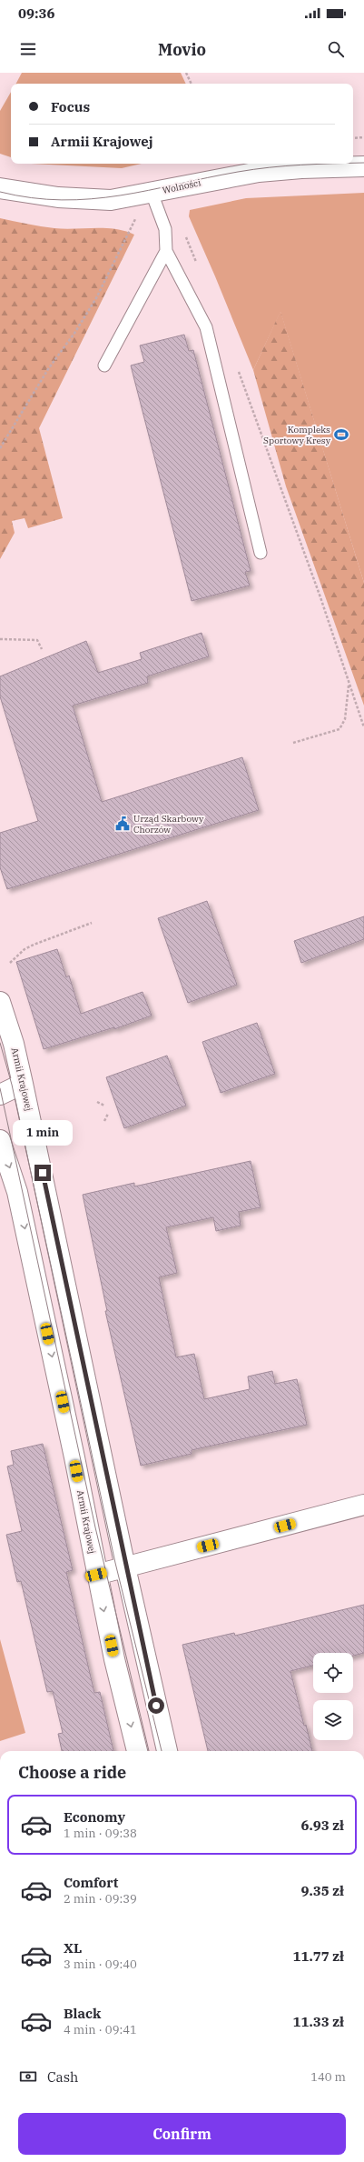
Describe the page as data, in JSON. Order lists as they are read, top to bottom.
{
  "streets": {
    "street": ["Wolności", "Armii Krajowej"]
  },
  "places": {
    "sports": ["Kompleks Sportowy Kresy"],
    "public building": ["Urząd Skarbowy Chorzów"]
  },
  "page": {
    "status": "09:36",
    "header": "Movio",
    "banner": ["Focus", "Armii Krajowej"],
    "bubble": "1 min",
    "heading": "Choose a ride",
    "list": [
      {
        "name": "Economy",
        "note": "1 min · 09:38",
        "value": "6.93 zł"
      },
      {
        "name": "Comfort",
        "note": "2 min · 09:39",
        "value": "9.35 zł"
      },
      {
        "name": "XL",
        "note": "3 min · 09:40",
        "value": "11.77 zł"
      },
      {
        "name": "Black",
        "note": "4 min · 09:41",
        "value": "11.33 zł"
      }
    ],
    "pay": ["Cash", "140 m"],
    "buttons": "Confirm"
  }
}
